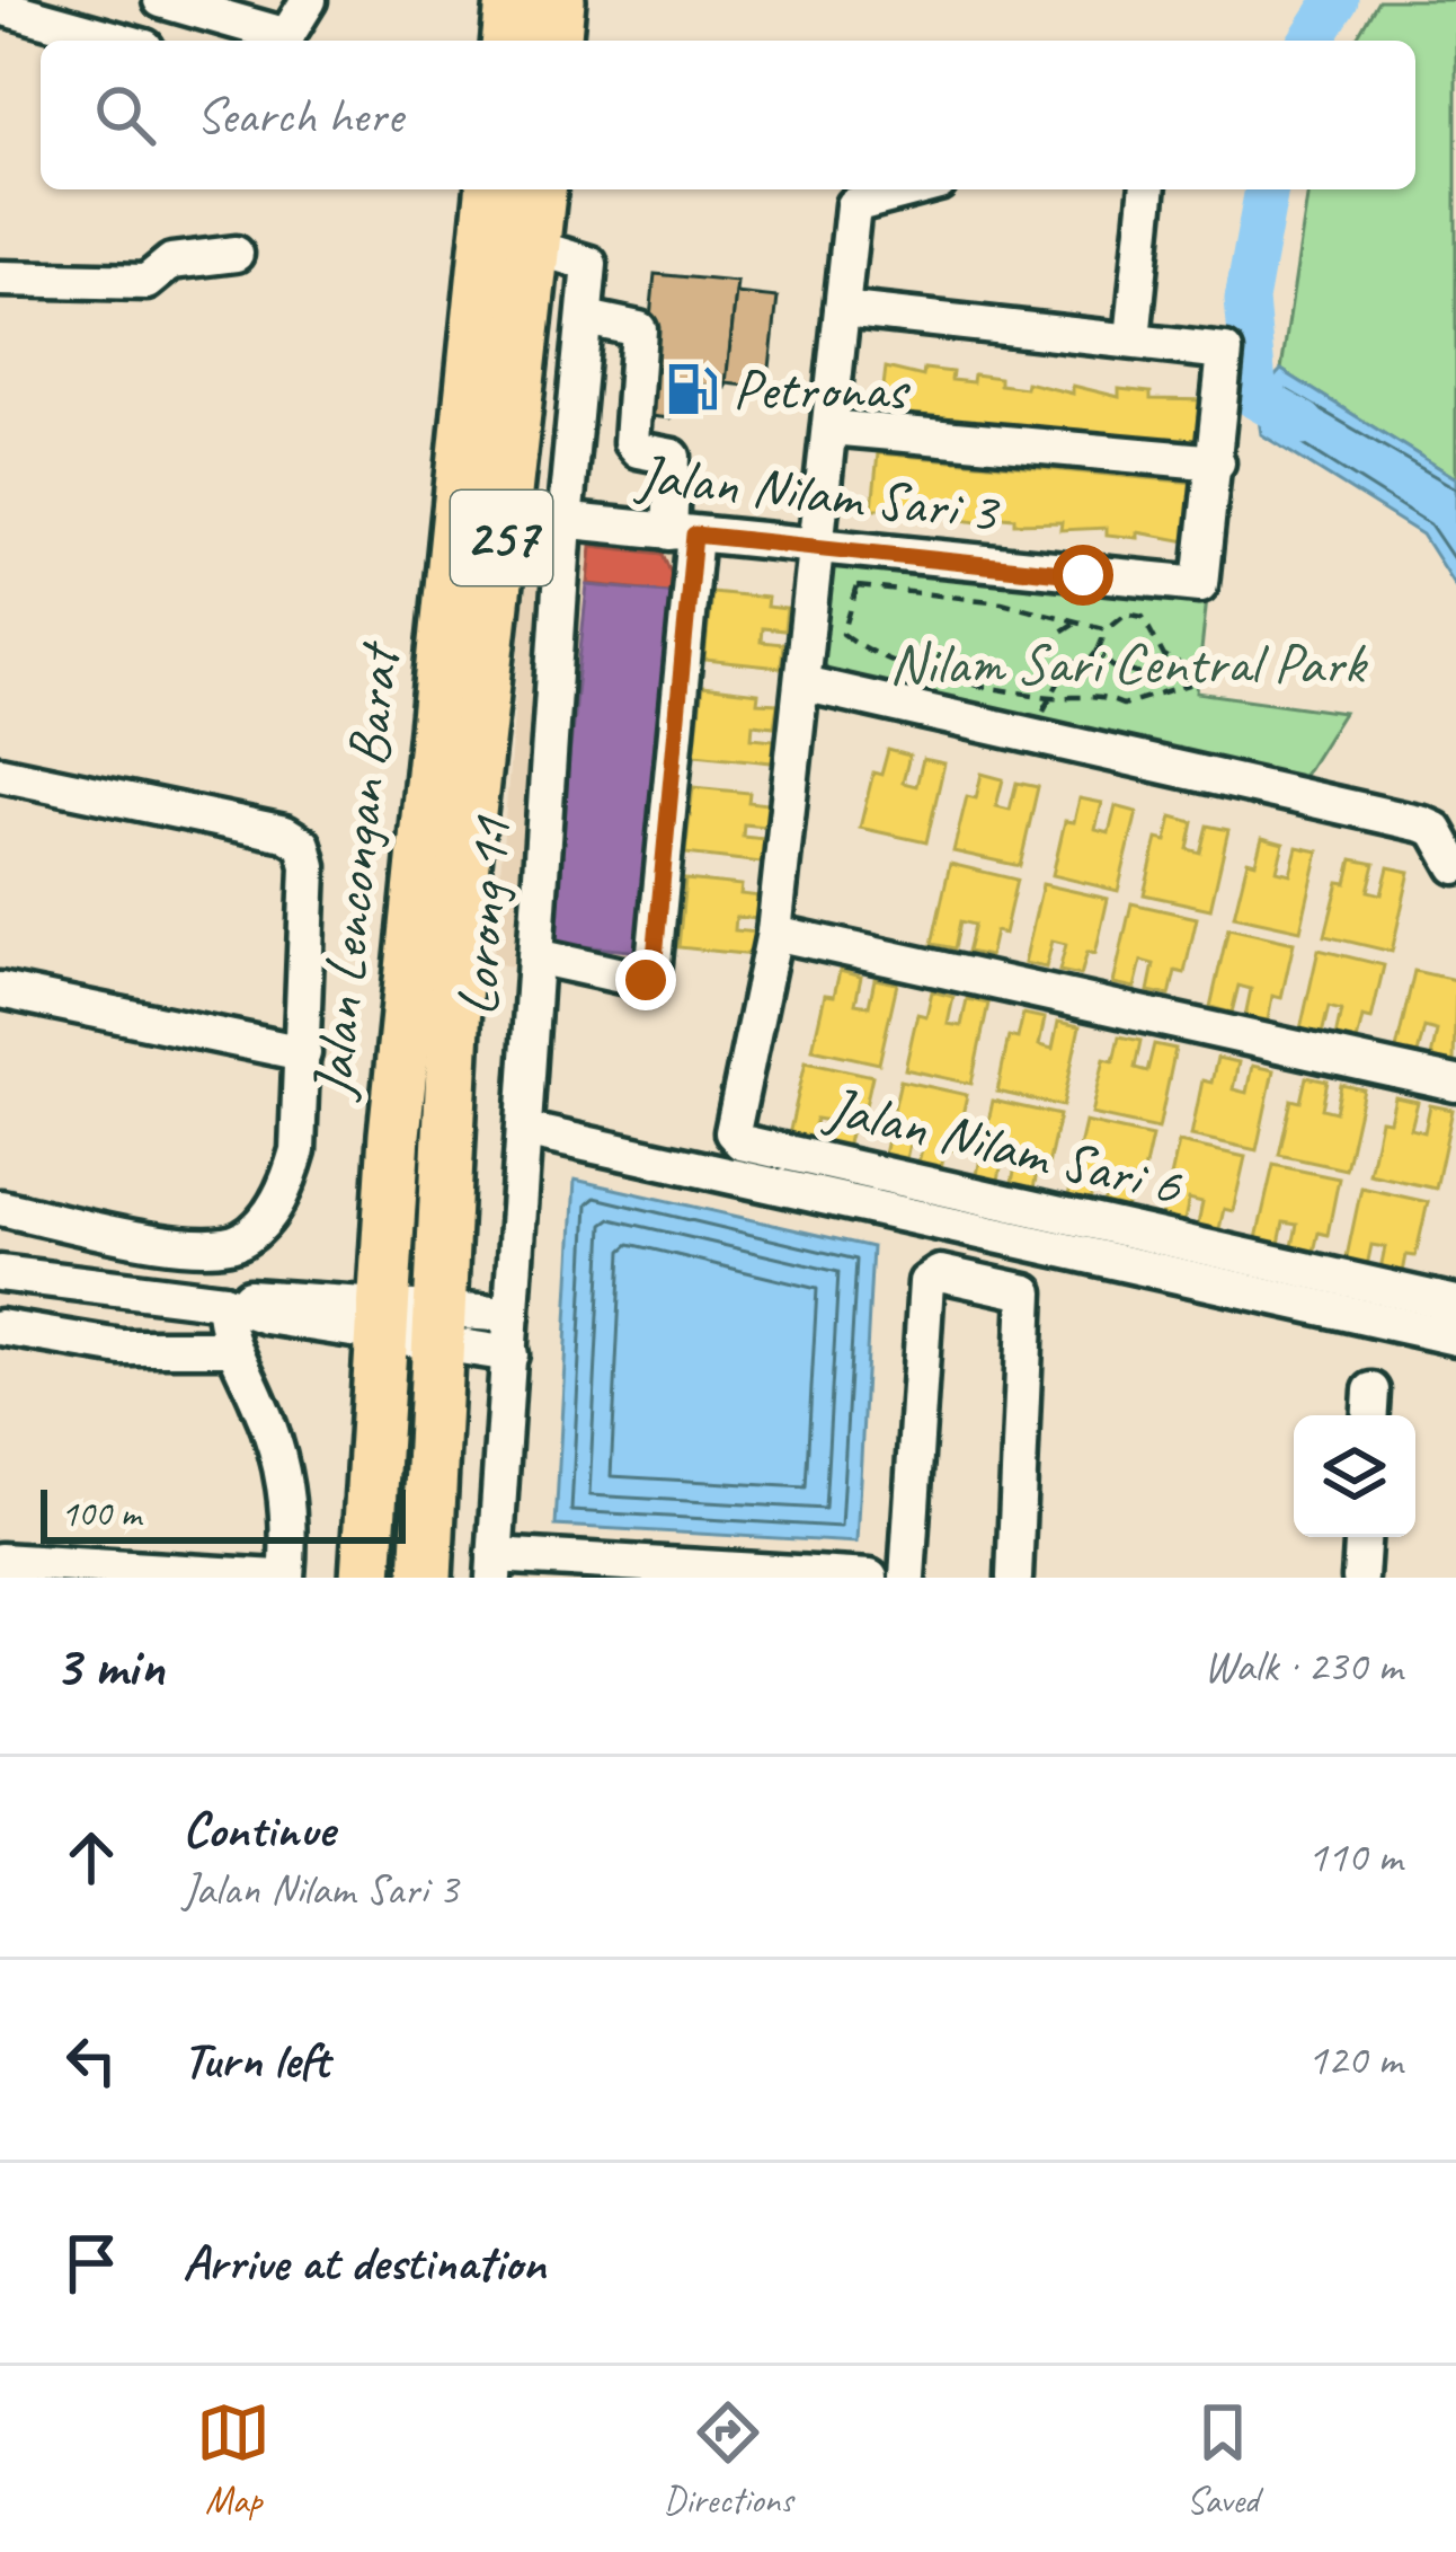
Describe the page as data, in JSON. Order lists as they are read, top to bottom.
{
  "streets": {
    "highway": ["257", "Jalan Lencongan Barat"],
    "street": ["Jalan Nilam Sari 3", "Lorong 11", "Jalan Nilam Sari 6"]
  },
  "crossings": [
    ["Jalan Nilam Sari 3", "Jalan Lencongan Barat"],
    ["Jalan Nilam Sari 3", "Lorong 11"],
    ["Jalan Lencongan Barat", "Lorong 11"]
  ],
  "parks": ["Nilam Sari Central Park"],
  "places": {
    "fuel station": ["Petronas"]
  },
  "scale_bar": "100 m",
  "page": {
    "search": "Search here",
    "scale": "100 m",
    "heading": ["3 min", "Walk · 230 m"],
    "list": [
      ["Continue", "Jalan Nilam Sari 3", "110 m"],
      ["Turn left", "120 m"],
      "Arrive at destination"
    ],
    "nav": ["Map", "Directions", "Saved"]
  }
}
